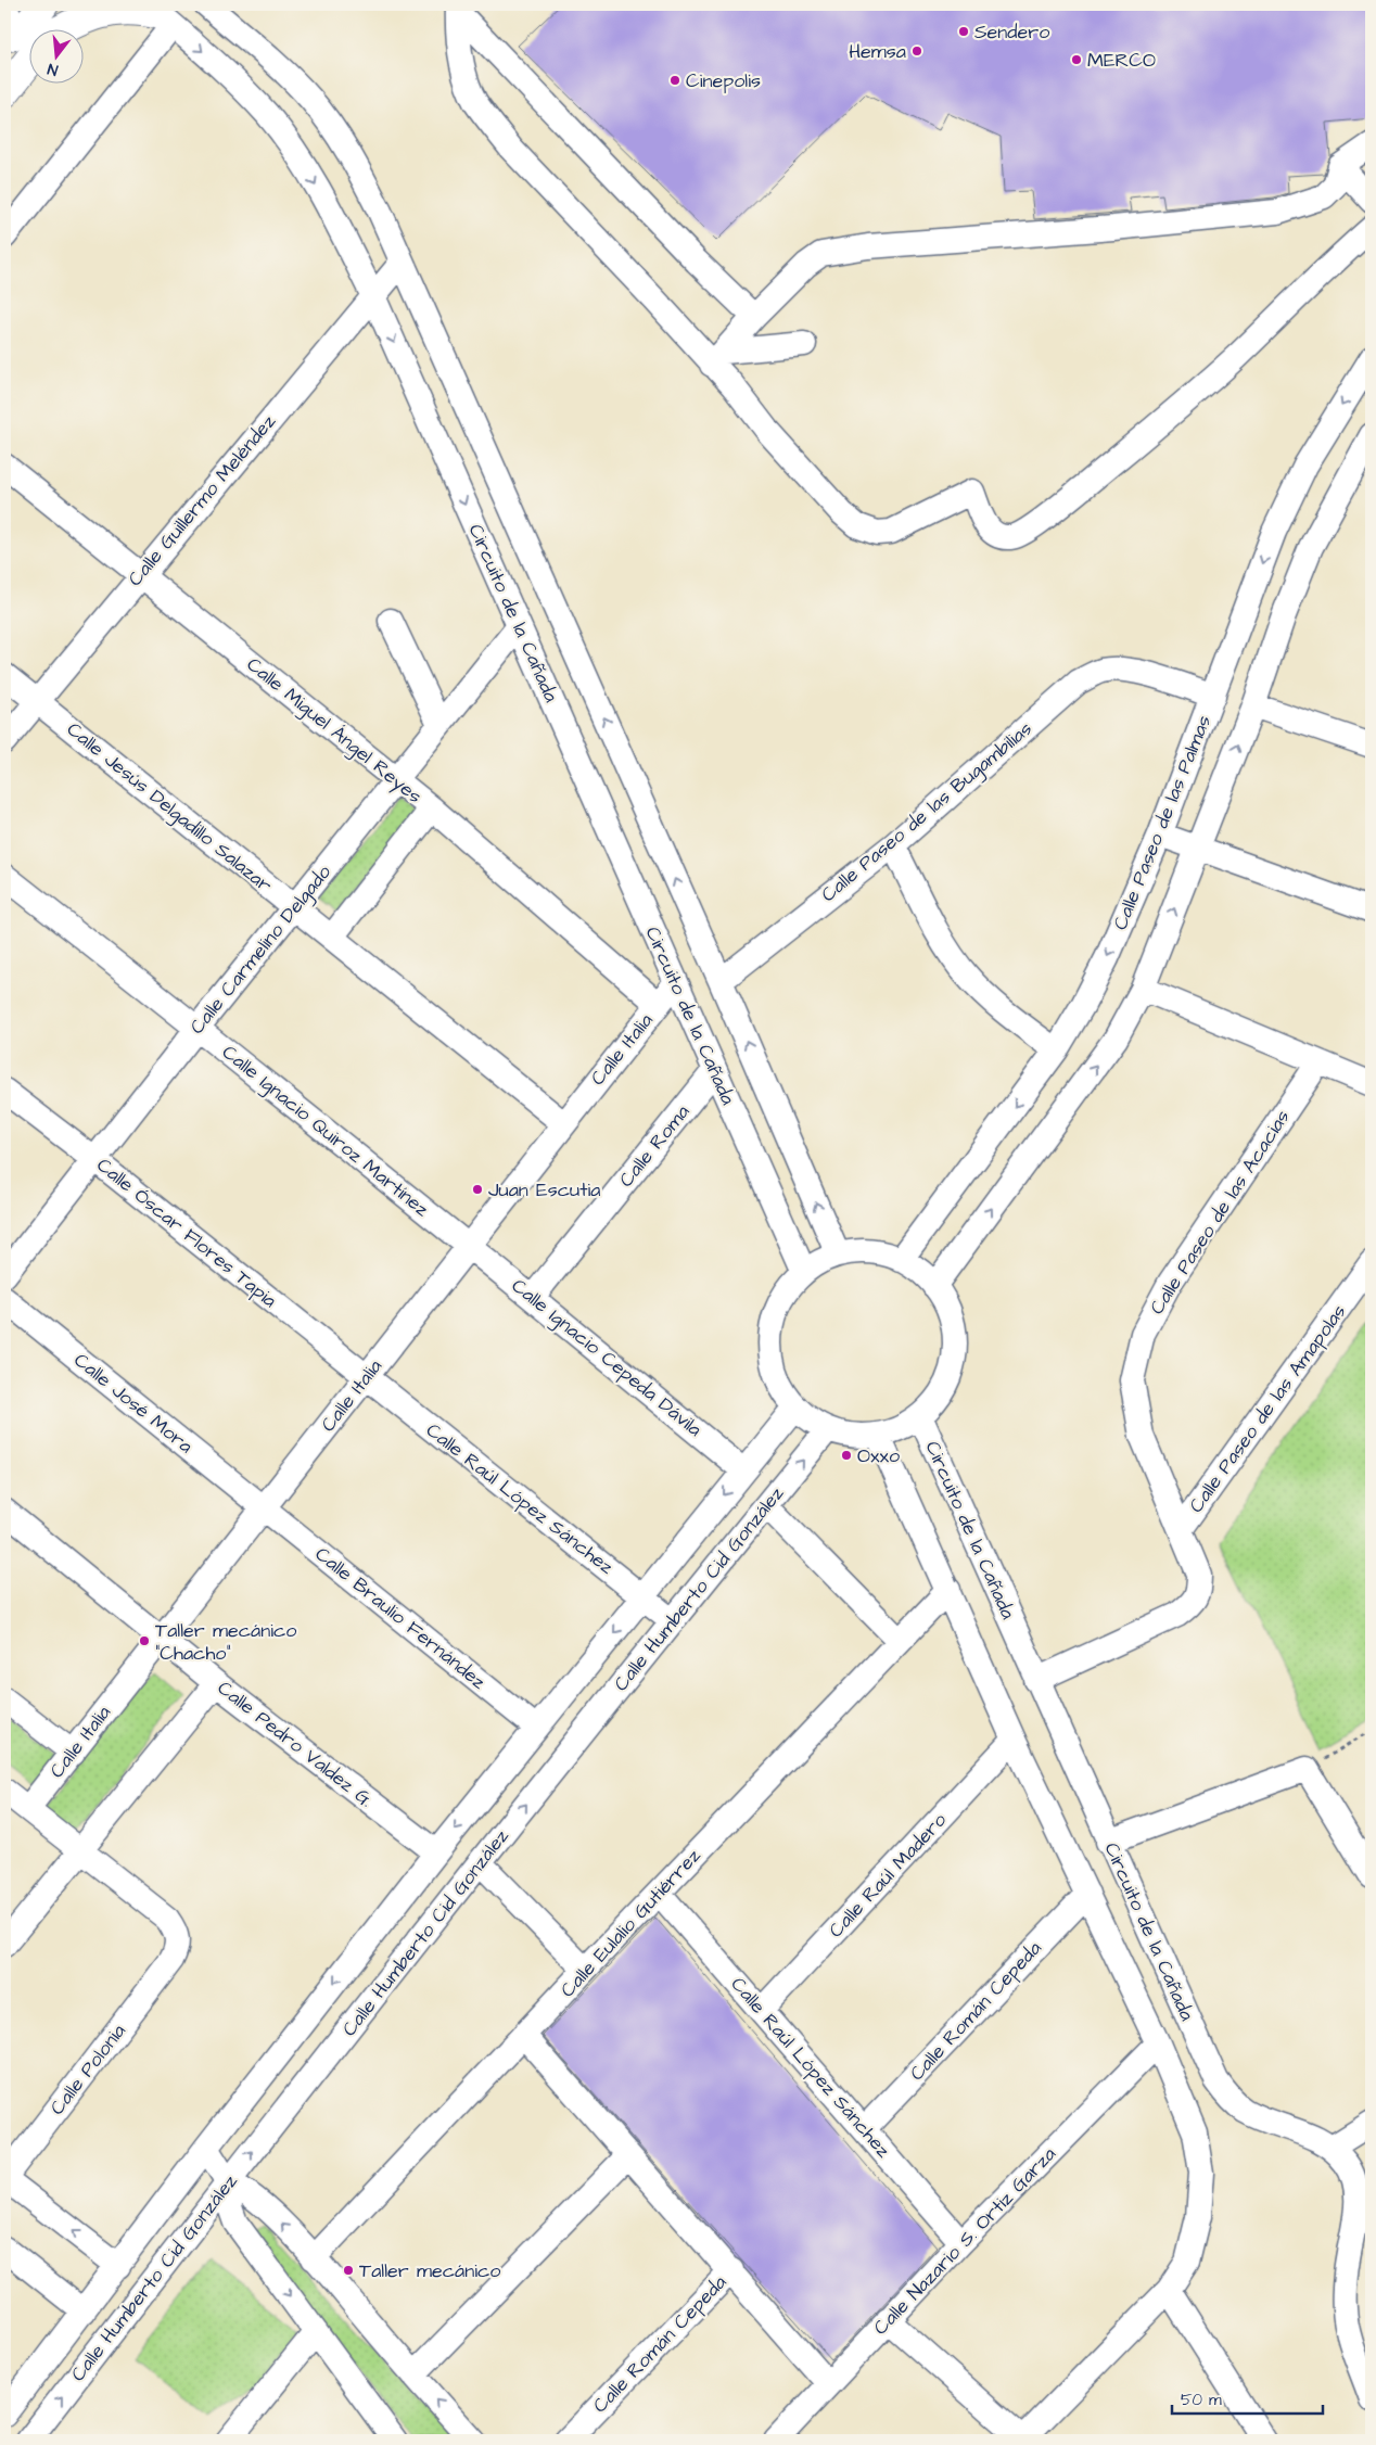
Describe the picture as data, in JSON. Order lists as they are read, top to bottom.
{
  "streets": {
    "street": [
      "Calle Guillermo Meléndez",
      "Circuito de la Cañada",
      "Calle Miguel Ángel Reyes",
      "Calle Jesús Delgadillo Salazar",
      "Calle Paseo de las Bugambilias",
      "Calle Paseo de las Palmas",
      "Calle Carmelino Delgado",
      "Calle Italia",
      "Calle Ignacio Quiroz Martínez",
      "Calle Roma",
      "Calle Paseo de las Acacias",
      "Calle Óscar Flores Tapia",
      "Calle Ignacio Cepeda Dávila",
      "Calle José Mora",
      "Calle Paseo de las Amapolas",
      "Calle Raúl López Sánchez",
      "Calle Humberto Cid González",
      "Calle Braulio Fernández",
      "Calle Pedro Valdez G.",
      "Calle Raúl Madero",
      "Calle Eulalio Gutiérrez",
      "Calle Román Cepeda",
      "Calle Polonia",
      "Calle Nazario S. Ortiz Garza"
    ]
  },
  "crossings": [
    ["Calle Guillermo Meléndez", "Circuito de la Cañada"],
    ["Calle Guillermo Meléndez", "Calle Miguel Ángel Reyes"],
    ["Calle Guillermo Meléndez", "Calle Jesús Delgadillo Salazar"],
    ["Circuito de la Cañada", "Calle Paseo de las Bugambilias"],
    ["Circuito de la Cañada", "Calle Paseo de las Palmas"],
    ["Circuito de la Cañada", "Calle Carmelino Delgado"],
    ["Circuito de la Cañada", "Calle Italia"],
    ["Circuito de la Cañada", "Calle Roma"],
    ["Circuito de la Cañada", "Calle Paseo de las Acacias"],
    ["Circuito de la Cañada", "Calle Humberto Cid González"],
    ["Circuito de la Cañada", "Calle Raúl Madero"],
    ["Circuito de la Cañada", "Calle Eulalio Gutiérrez"],
    ["Circuito de la Cañada", "Calle Román Cepeda"],
    ["Circuito de la Cañada", "Calle Nazario S. Ortiz Garza"],
    ["Calle Miguel Ángel Reyes", "Calle Carmelino Delgado"],
    ["Calle Miguel Ángel Reyes", "Calle Italia"],
    ["Calle Jesús Delgadillo Salazar", "Calle Carmelino Delgado"],
    ["Calle Jesús Delgadillo Salazar", "Calle Italia"],
    ["Calle Paseo de las Bugambilias", "Calle Paseo de las Palmas"],
    ["Calle Paseo de las Palmas", "Calle Humberto Cid González"],
    ["Calle Carmelino Delgado", "Calle Ignacio Quiroz Martínez"],
    ["Calle Carmelino Delgado", "Calle Óscar Flores Tapia"],
    ["Calle Italia", "Calle Ignacio Quiroz Martínez"],
    ["Calle Italia", "Calle Óscar Flores Tapia"],
    ["Calle Italia", "Calle Ignacio Cepeda Dávila"],
    ["Calle Italia", "Calle José Mora"],
    ["Calle Italia", "Calle Raúl López Sánchez"],
    ["Calle Italia", "Calle Braulio Fernández"],
    ["Calle Italia", "Calle Pedro Valdez G."],
    ["Calle Ignacio Quiroz Martínez", "Calle Ignacio Cepeda Dávila"],
    ["Calle Roma", "Calle Ignacio Cepeda Dávila"],
    ["Calle Paseo de las Acacias", "Calle Paseo de las Amapolas"],
    ["Calle Óscar Flores Tapia", "Calle Raúl López Sánchez"],
    ["Calle Ignacio Cepeda Dávila", "Calle Humberto Cid González"],
    ["Calle José Mora", "Calle Braulio Fernández"],
    ["Calle Raúl López Sánchez", "Calle Humberto Cid González"],
    ["Calle Raúl López Sánchez", "Calle Raúl Madero"],
    ["Calle Raúl López Sánchez", "Calle Eulalio Gutiérrez"],
    ["Calle Raúl López Sánchez", "Calle Román Cepeda"],
    ["Calle Raúl López Sánchez", "Calle Nazario S. Ortiz Garza"],
    ["Calle Humberto Cid González", "Calle Braulio Fernández"],
    ["Calle Humberto Cid González", "Calle Pedro Valdez G."]
  ],
  "places": [
    "Sendero",
    "Hemsa",
    "MERCO",
    "Cinepolis",
    "Juan Escutia",
    "Oxxo",
    "Taller mecánico \"Chacho\"",
    "Taller mecánico"
  ],
  "scale_bar": "50 m",
  "north": "bottom"
}
